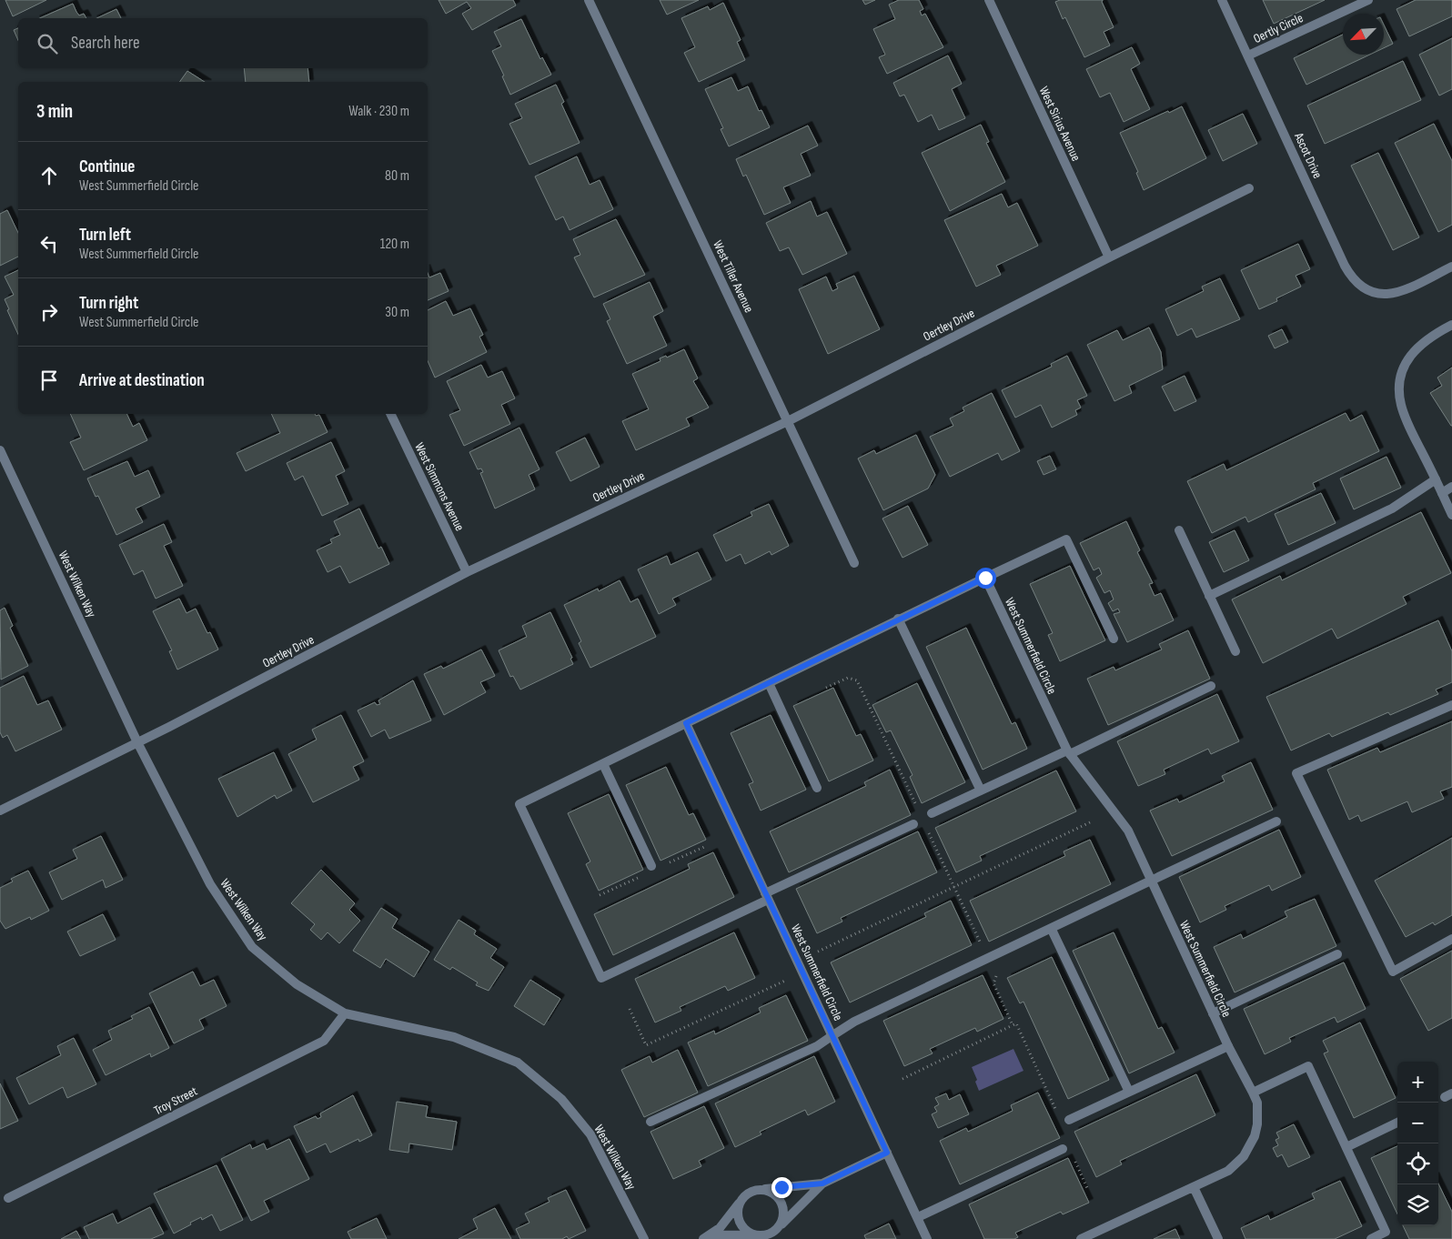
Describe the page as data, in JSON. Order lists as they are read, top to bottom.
{
  "streets": {
    "street": [
      "Oertly Circle",
      "West Sirius Avenue",
      "Ascot Drive",
      "West Tiller Avenue",
      "Oertley Drive",
      "West Simmons Avenue",
      "West Wilken Way",
      "West Summerfield Circle",
      "Troy Street"
    ]
  },
  "crossings": [
    ["Oertly Circle", "Ascot Drive"],
    ["West Sirius Avenue", "Oertley Drive"],
    ["West Tiller Avenue", "Oertley Drive"],
    ["Oertley Drive", "West Simmons Avenue"],
    ["Oertley Drive", "West Wilken Way"],
    ["West Wilken Way", "Troy Street"]
  ],
  "north": "bottom left",
  "page": {
    "search": "Search here",
    "heading": ["3 min", "Walk · 230 m"],
    "list": [
      ["Continue", "West Summerfield Circle", "80 m"],
      ["Turn left", "West Summerfield Circle", "120 m"],
      ["Turn right", "West Summerfield Circle", "30 m"],
      "Arrive at destination"
    ],
    "map_buttons": ["+", "−"]
  }
}
